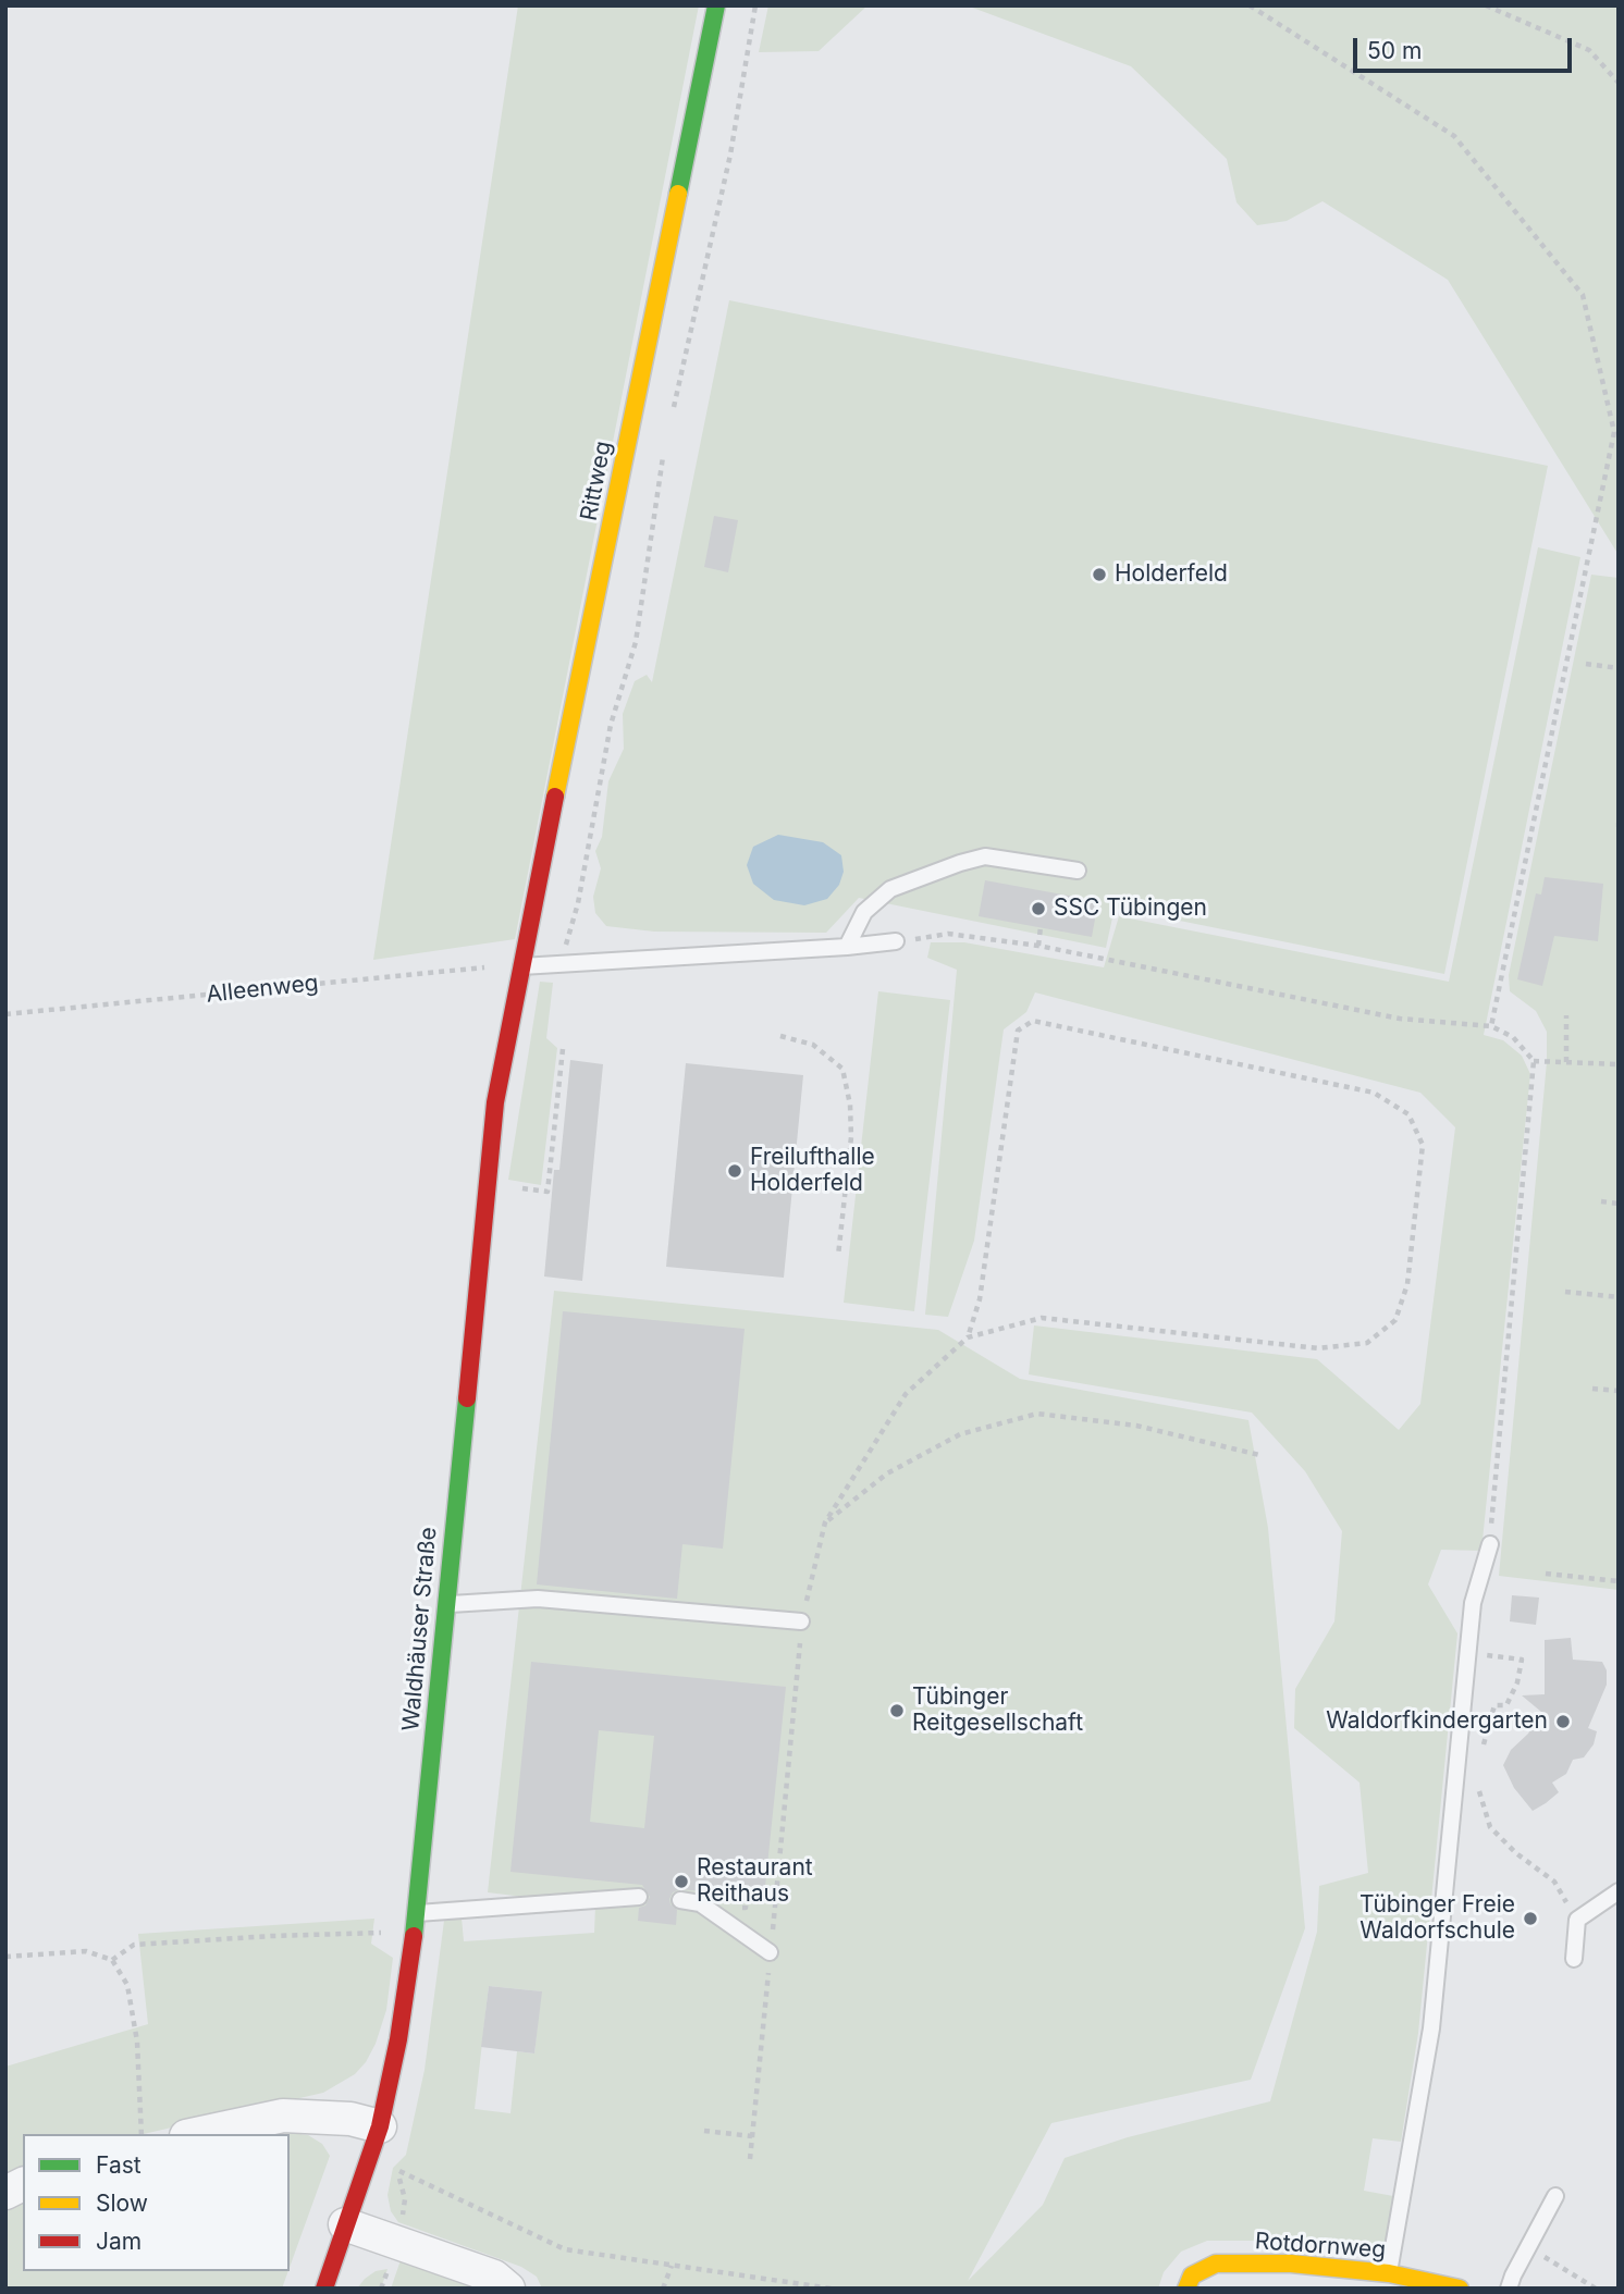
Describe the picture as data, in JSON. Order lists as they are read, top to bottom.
{
  "streets": {
    "street": ["Rittweg", "Waldhäuser Straße", "Rotdornweg"],
    "path": ["Alleenweg"]
  },
  "crossings": [
    ["Rittweg", "Alleenweg"],
    ["Rittweg", "Waldhäuser Straße"],
    ["Alleenweg", "Waldhäuser Straße"]
  ],
  "places": [
    "Holderfeld",
    "SSC Tübingen",
    "Freilufthalle Holderfeld",
    "Tübinger Reitgesellschaft",
    "Waldorfkindergarten",
    "Restaurant Reithaus",
    "Tübinger Freie Waldorfschule"
  ],
  "legend": ["Fast", "Slow", "Jam"],
  "scale_bar": "50 m"
}
